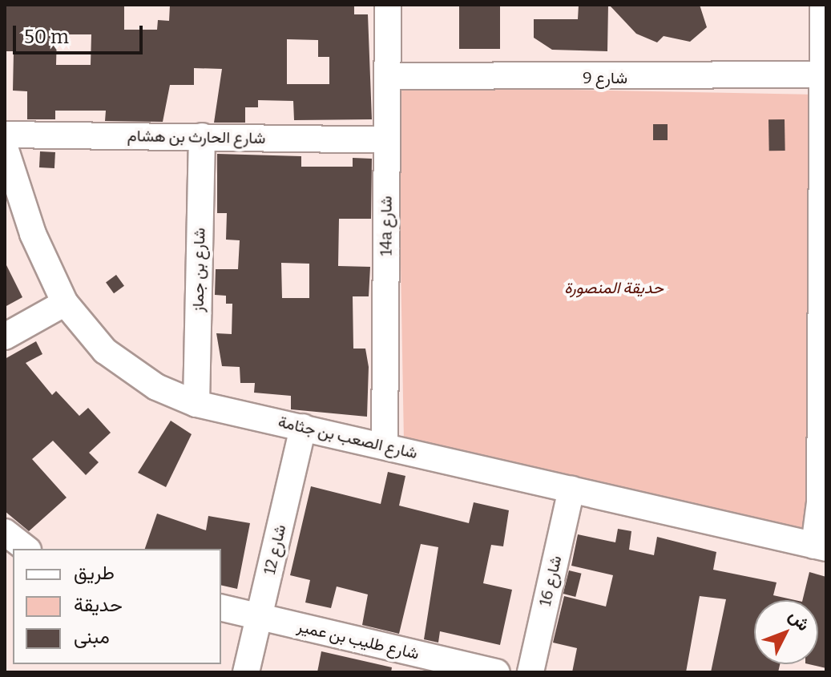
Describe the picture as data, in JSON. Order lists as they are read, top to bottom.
{
  "streets": {
    "street": [
      "شارع 9",
      "شارع الحارث بن هشام",
      "14a شارع",
      "شارع بن جماز",
      "شارع الصعب بن جثامة",
      "شارع 12",
      "شارع 16",
      "شارع طليب بن عمير"
    ]
  },
  "crossings": [
    ["شارع 9", "14a شارع"],
    ["شارع الحارث بن هشام", "14a شارع"],
    ["شارع الحارث بن هشام", "شارع بن جماز"],
    ["14a شارع", "شارع الصعب بن جثامة"],
    ["شارع بن جماز", "شارع الصعب بن جثامة"],
    ["شارع الصعب بن جثامة", "شارع 12"],
    ["شارع الصعب بن جثامة", "شارع 16"],
    ["شارع 12", "شارع طليب بن عمير"]
  ],
  "parks": ["حديقة المنصورة"],
  "legend": ["طريق", "حديقة", "مبنى"],
  "scale_bar": "50 m",
  "north": "top right"
}
